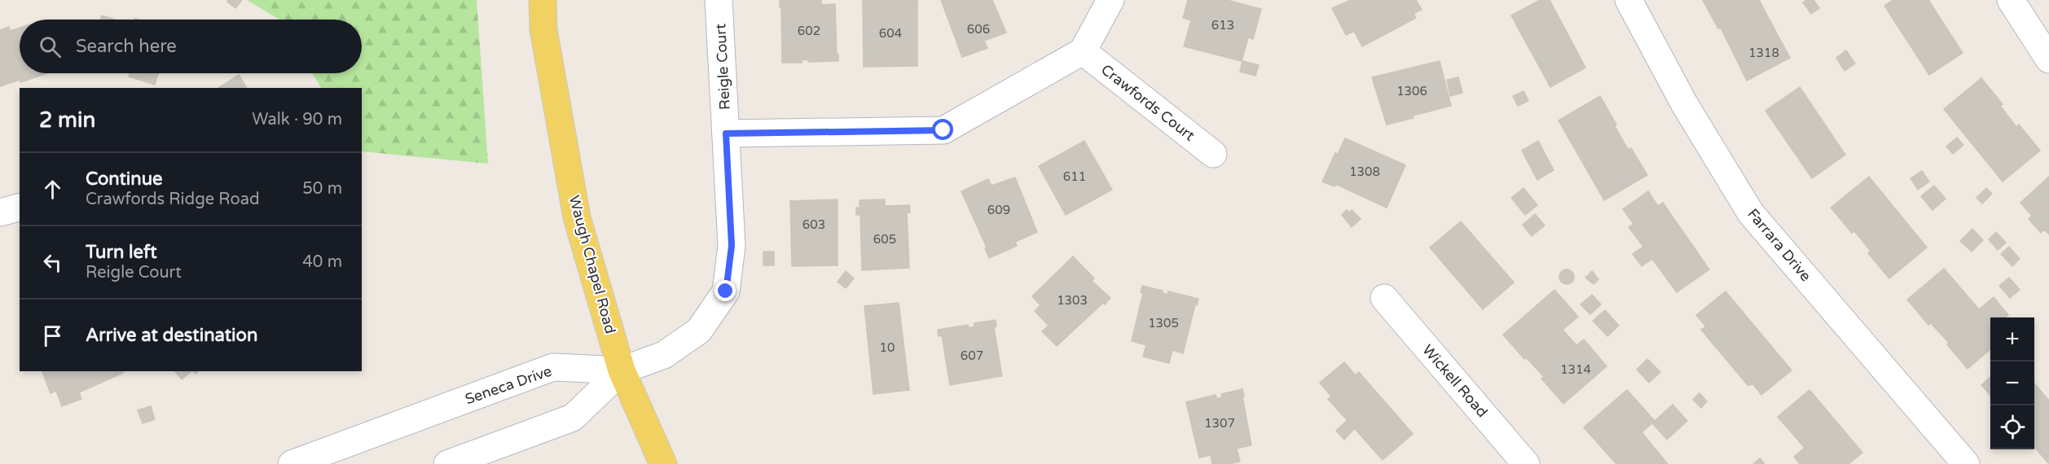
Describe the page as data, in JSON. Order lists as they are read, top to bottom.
{
  "streets": {
    "main road": ["Waugh Chapel Road"],
    "street": [
      "Reigle Court",
      "Crawfords Court",
      "Farrara Drive",
      "Wickell Road",
      "Seneca Drive"
    ]
  },
  "crossings": [
    ["Reigle Court", "Waugh Chapel Road"],
    ["Reigle Court", "Seneca Drive"],
    ["Waugh Chapel Road", "Seneca Drive"]
  ],
  "house_numbers": [
    "613",
    "606",
    "602",
    "604",
    "1318",
    "1306",
    "1308",
    "611",
    "609",
    "603",
    "605",
    "1303",
    "1305",
    "10",
    "607",
    "1314",
    "1307"
  ],
  "page": {
    "search": "Search here",
    "heading": ["2 min", "Walk · 90 m"],
    "list": [
      ["Continue", "Crawfords Ridge Road", "50 m"],
      ["Turn left", "Reigle Court", "40 m"],
      "Arrive at destination"
    ],
    "map_buttons": ["+", "−"]
  }
}
